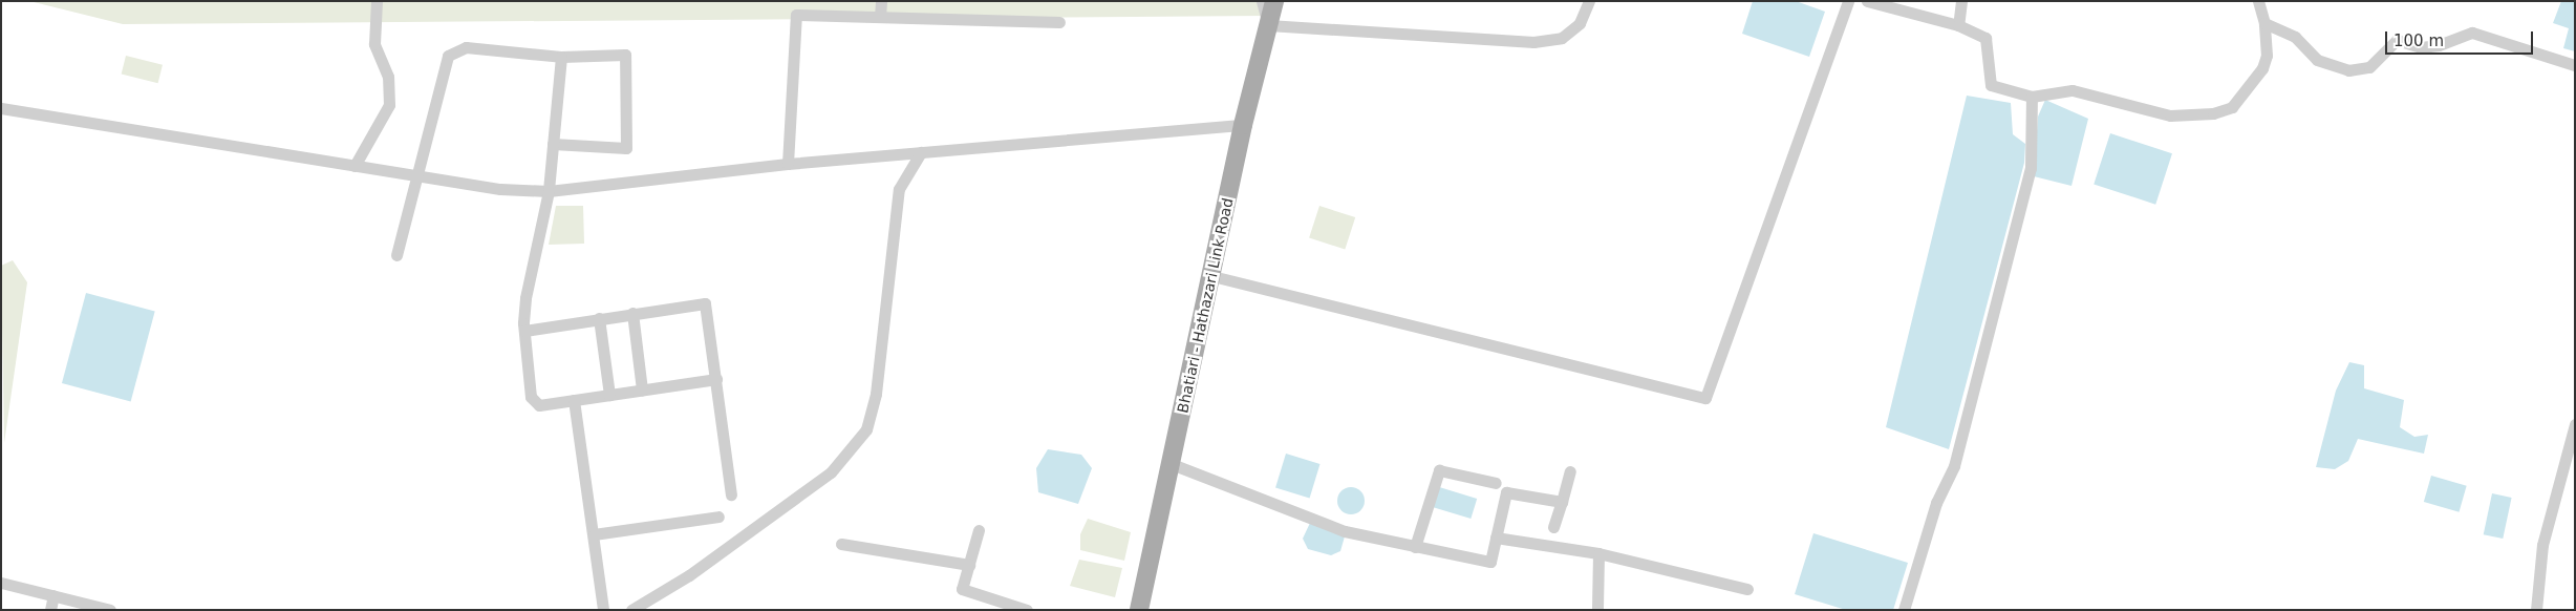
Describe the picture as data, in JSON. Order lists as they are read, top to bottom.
{
  "streets": {
    "main road": ["Bhatiari - Hathazari Link Road"]
  },
  "scale_bar": "100 m"
}
